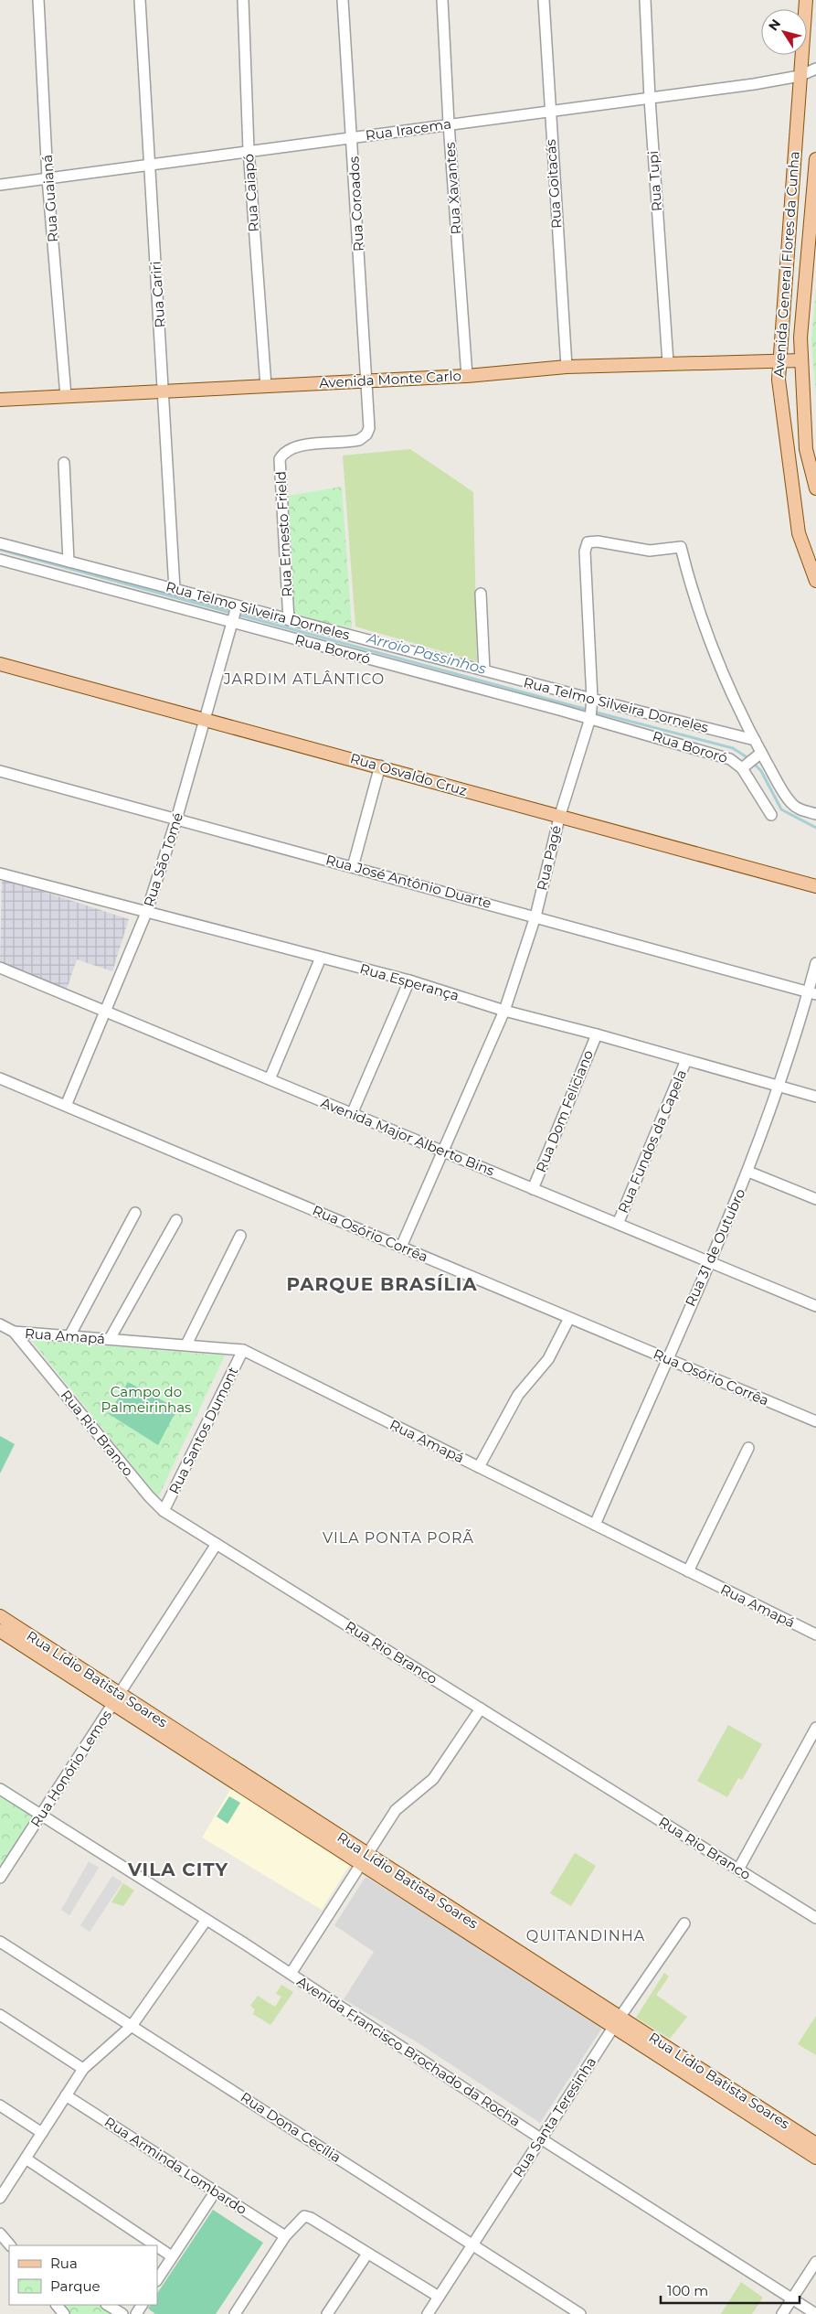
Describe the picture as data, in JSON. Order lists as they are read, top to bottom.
{
  "streets": {
    "main road": [
      "Avenida General Flores da Cunha",
      "Avenida Monte Carlo",
      "Rua Osvaldo Cruz",
      "Rua Lídio Batista Soares"
    ],
    "street": [
      "Rua Iracema",
      "Rua Tupi",
      "Rua Goitacás",
      "Rua Xavantes",
      "Rua Caiapó",
      "Rua Guaianá",
      "Rua Coroados",
      "Rua Cariri",
      "Rua Ernesto Frield",
      "Rua Telmo Silveira Dorneles",
      "Rua Bororó",
      "Rua Pagé",
      "Rua São Tomé",
      "Rua José Antônio Duarte",
      "Rua Esperança",
      "Rua Dom Feliciano",
      "Avenida Major Alberto Bins",
      "Rua Fundos da Capela",
      "Rua Osório Corrêa",
      "Rua 31 de Outubro",
      "Rua Amapá",
      "Rua Santos Dumont",
      "Rua Rio Branco",
      "Rua Honório Lemos",
      "Avenida Francisco Brochado da Rocha",
      "Rua Santa Teresinha",
      "Rua Dona Cecília",
      "Rua Arminda Lombardo"
    ]
  },
  "crossings": [
    ["Rua Iracema", "Rua Tupi"],
    ["Rua Iracema", "Rua Goitacás"],
    ["Rua Iracema", "Rua Xavantes"],
    ["Rua Iracema", "Rua Caiapó"],
    ["Rua Iracema", "Rua Guaianá"],
    ["Rua Iracema", "Rua Coroados"],
    ["Rua Iracema", "Avenida General Flores da Cunha"],
    ["Rua Iracema", "Rua Cariri"],
    ["Rua Tupi", "Avenida Monte Carlo"],
    ["Rua Goitacás", "Avenida Monte Carlo"],
    ["Rua Xavantes", "Avenida Monte Carlo"],
    ["Rua Caiapó", "Avenida Monte Carlo"],
    ["Rua Guaianá", "Avenida Monte Carlo"],
    ["Rua Coroados", "Avenida Monte Carlo"],
    ["Rua Coroados", "Rua Ernesto Frield"],
    ["Avenida General Flores da Cunha", "Avenida Monte Carlo"],
    ["Rua Cariri", "Avenida Monte Carlo"],
    ["Rua Cariri", "Rua Telmo Silveira Dorneles"],
    ["Avenida Monte Carlo", "Rua Ernesto Frield"],
    ["Rua Ernesto Frield", "Rua Telmo Silveira Dorneles"],
    ["Rua Telmo Silveira Dorneles", "Rua Pagé"],
    ["Rua Telmo Silveira Dorneles", "Rua São Tomé"],
    ["Rua Bororó", "Rua Pagé"],
    ["Rua Bororó", "Rua São Tomé"],
    ["Rua Osvaldo Cruz", "Rua Pagé"],
    ["Rua Osvaldo Cruz", "Rua São Tomé"],
    ["Rua Pagé", "Rua José Antônio Duarte"],
    ["Rua Pagé", "Rua Esperança"],
    ["Rua Pagé", "Avenida Major Alberto Bins"],
    ["Rua Pagé", "Rua Osório Corrêa"],
    ["Rua São Tomé", "Rua José Antônio Duarte"],
    ["Rua São Tomé", "Rua Esperança"],
    ["Rua São Tomé", "Avenida Major Alberto Bins"],
    ["Rua São Tomé", "Rua Osório Corrêa"],
    ["Rua José Antônio Duarte", "Rua 31 de Outubro"],
    ["Rua Esperança", "Rua Dom Feliciano"],
    ["Rua Esperança", "Rua Fundos da Capela"],
    ["Rua Esperança", "Rua 31 de Outubro"],
    ["Rua Dom Feliciano", "Avenida Major Alberto Bins"],
    ["Avenida Major Alberto Bins", "Rua Fundos da Capela"],
    ["Avenida Major Alberto Bins", "Rua 31 de Outubro"],
    ["Rua Osório Corrêa", "Rua 31 de Outubro"],
    ["Rua 31 de Outubro", "Rua Amapá"],
    ["Rua Amapá", "Rua Santos Dumont"],
    ["Rua Amapá", "Rua Rio Branco"],
    ["Rua Santos Dumont", "Rua Rio Branco"],
    ["Rua Rio Branco", "Rua Honório Lemos"],
    ["Rua Lídio Batista Soares", "Rua Honório Lemos"],
    ["Rua Lídio Batista Soares", "Rua Santa Teresinha"],
    ["Rua Honório Lemos", "Avenida Francisco Brochado da Rocha"],
    ["Avenida Francisco Brochado da Rocha", "Rua Santa Teresinha"],
    ["Rua Santa Teresinha", "Rua Dona Cecília"]
  ],
  "districts": [
    "JARDIM ATLÂNTICO",
    "PARQUE BRASÍLIA",
    "VILA PONTA PORÃ",
    "VILA CITY",
    "QUITANDINHA"
  ],
  "water": ["Arroio Passinhos"],
  "parks": ["Campo do Palmeirinhas"],
  "legend": ["Rua", "Parque"],
  "scale_bar": "100 m",
  "north": "top left"
}
